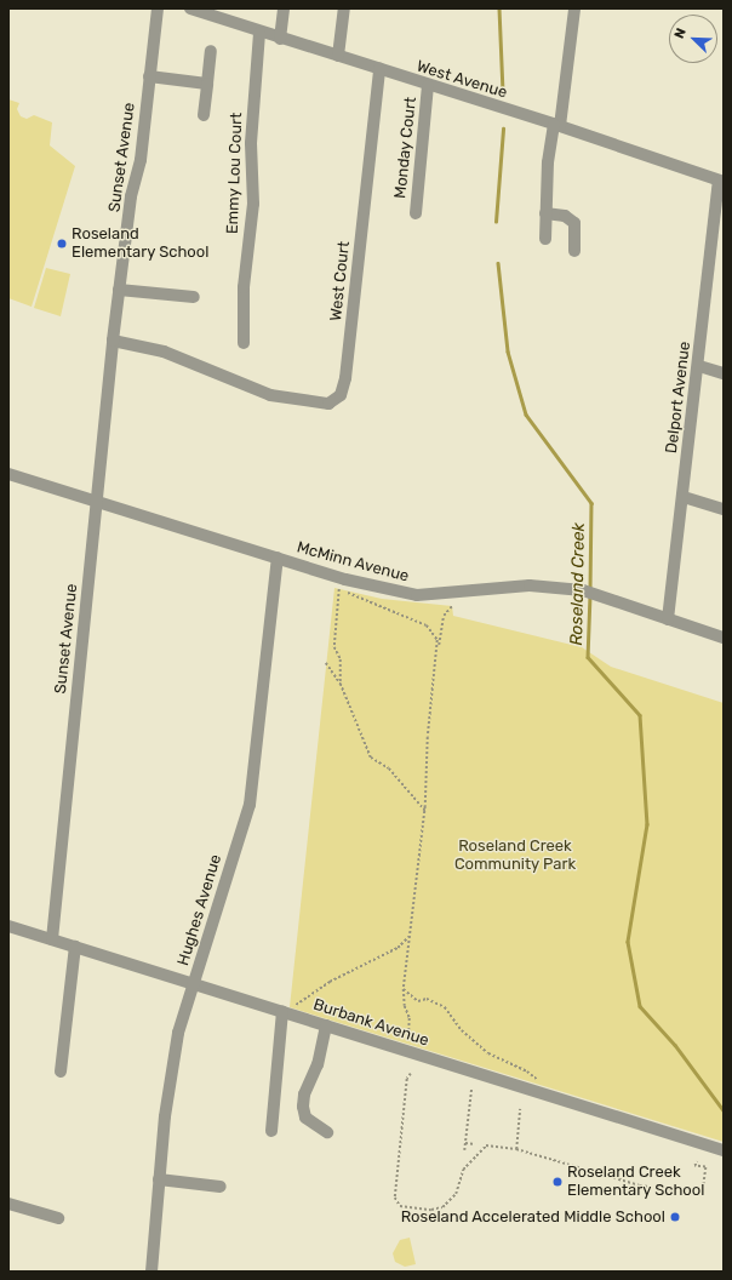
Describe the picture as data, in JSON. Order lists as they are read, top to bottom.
{
  "streets": {
    "street": [
      "West Avenue",
      "Monday Court",
      "Sunset Avenue",
      "Emmy Lou Court",
      "West Court",
      "Delport Avenue",
      "McMinn Avenue",
      "Hughes Avenue",
      "Burbank Avenue"
    ]
  },
  "crossings": [
    ["West Avenue", "Monday Court"],
    ["West Avenue", "Emmy Lou Court"],
    ["West Avenue", "West Court"],
    ["West Avenue", "Delport Avenue"],
    ["Sunset Avenue", "West Court"],
    ["Sunset Avenue", "McMinn Avenue"],
    ["Sunset Avenue", "Burbank Avenue"],
    ["Delport Avenue", "McMinn Avenue"],
    ["McMinn Avenue", "Hughes Avenue"],
    ["Hughes Avenue", "Burbank Avenue"]
  ],
  "water": ["Roseland Creek"],
  "parks": ["Roseland Creek Community Park"],
  "places": ["Roseland Elementary School", "Roseland Creek Elementary School", "Roseland Accelerated Middle School"],
  "north": "top left"
}
